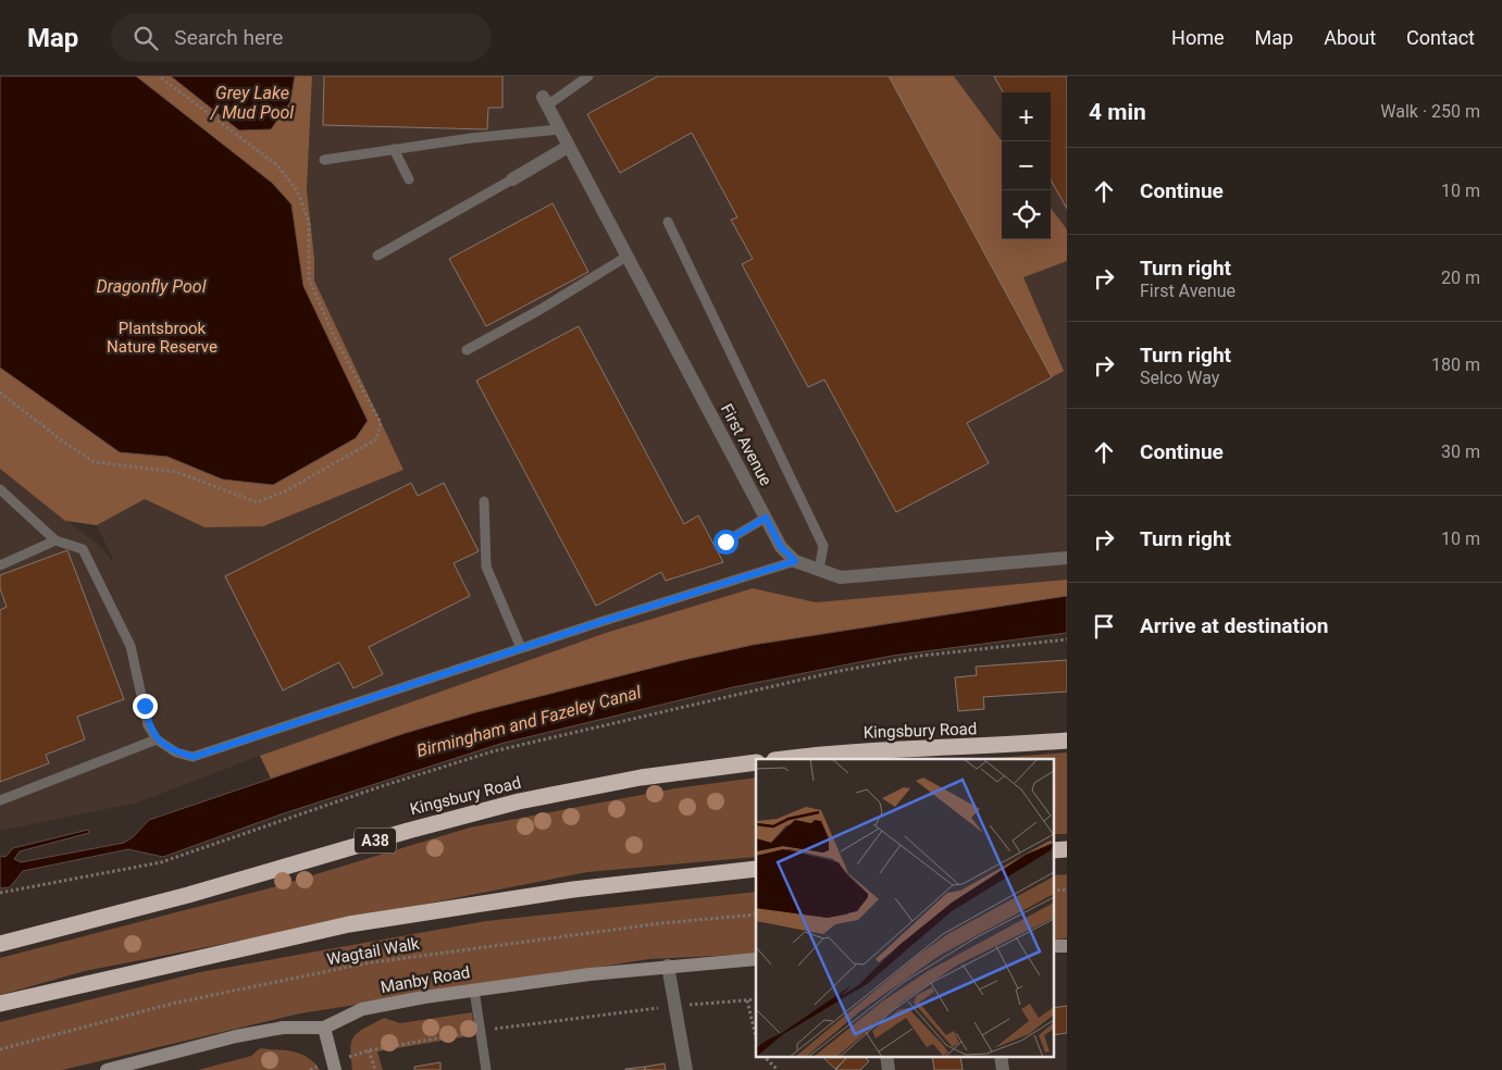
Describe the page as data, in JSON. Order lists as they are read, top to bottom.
{
  "streets": {
    "highway": ["Kingsbury Road", "A38"],
    "street": ["First Avenue", "Manby Road"],
    "path": ["Wagtail Walk"]
  },
  "water": ["Grey Lake / Mud Pool", "Dragonfly Pool", "Birmingham and Fazeley Canal"],
  "parks": ["Plantsbrook Nature Reserve"],
  "page": {
    "header": "Map",
    "search": "Search here",
    "nav": [
      "Home",
      "Map",
      "About",
      "Contact"
    ],
    "heading": ["4 min", "Walk · 250 m"],
    "map_buttons": ["+", "−"],
    "list": [
      ["Continue", "10 m"],
      ["Turn right", "First Avenue", "20 m"],
      ["Turn right", "Selco Way", "180 m"],
      ["Continue", "30 m"],
      ["Turn right", "10 m"],
      "Arrive at destination"
    ]
  }
}
